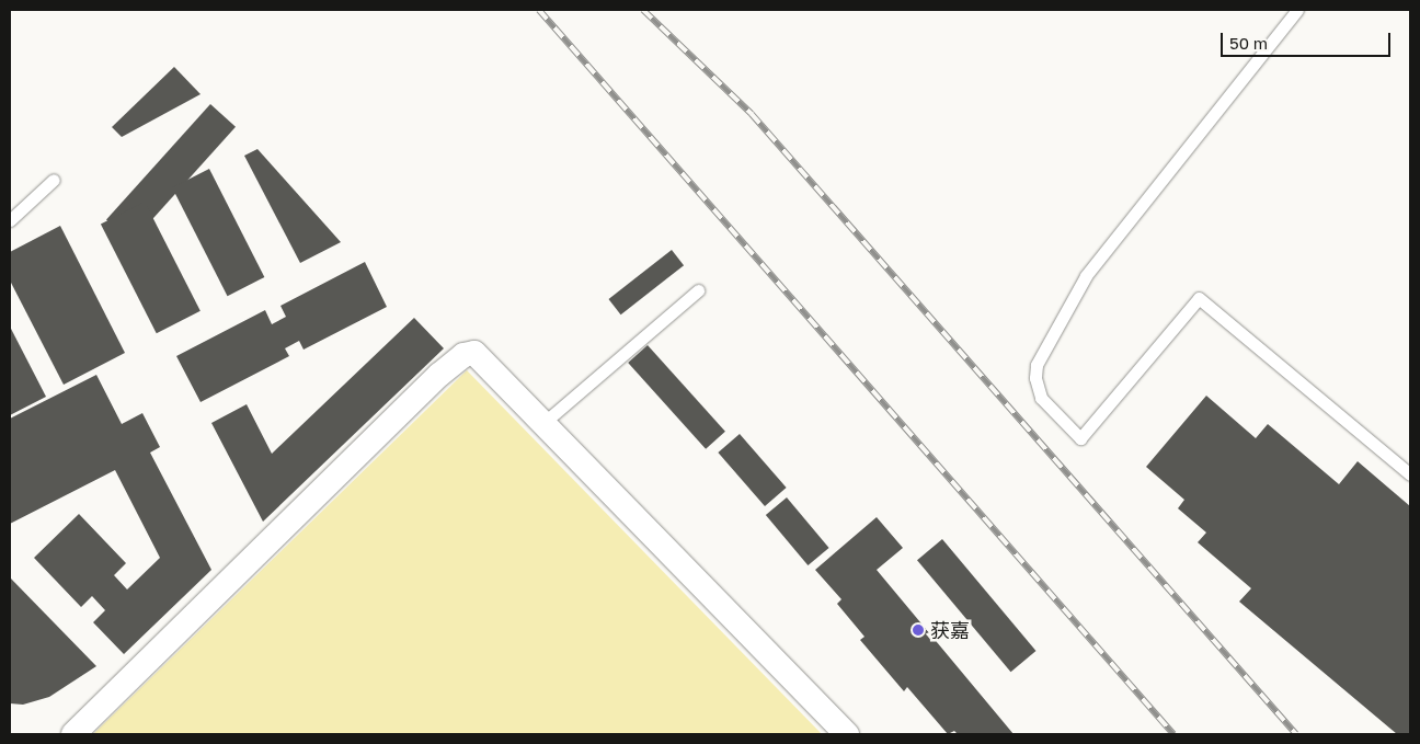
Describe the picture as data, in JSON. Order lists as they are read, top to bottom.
{
  "places": ["获嘉"],
  "scale_bar": "50 m"
}
